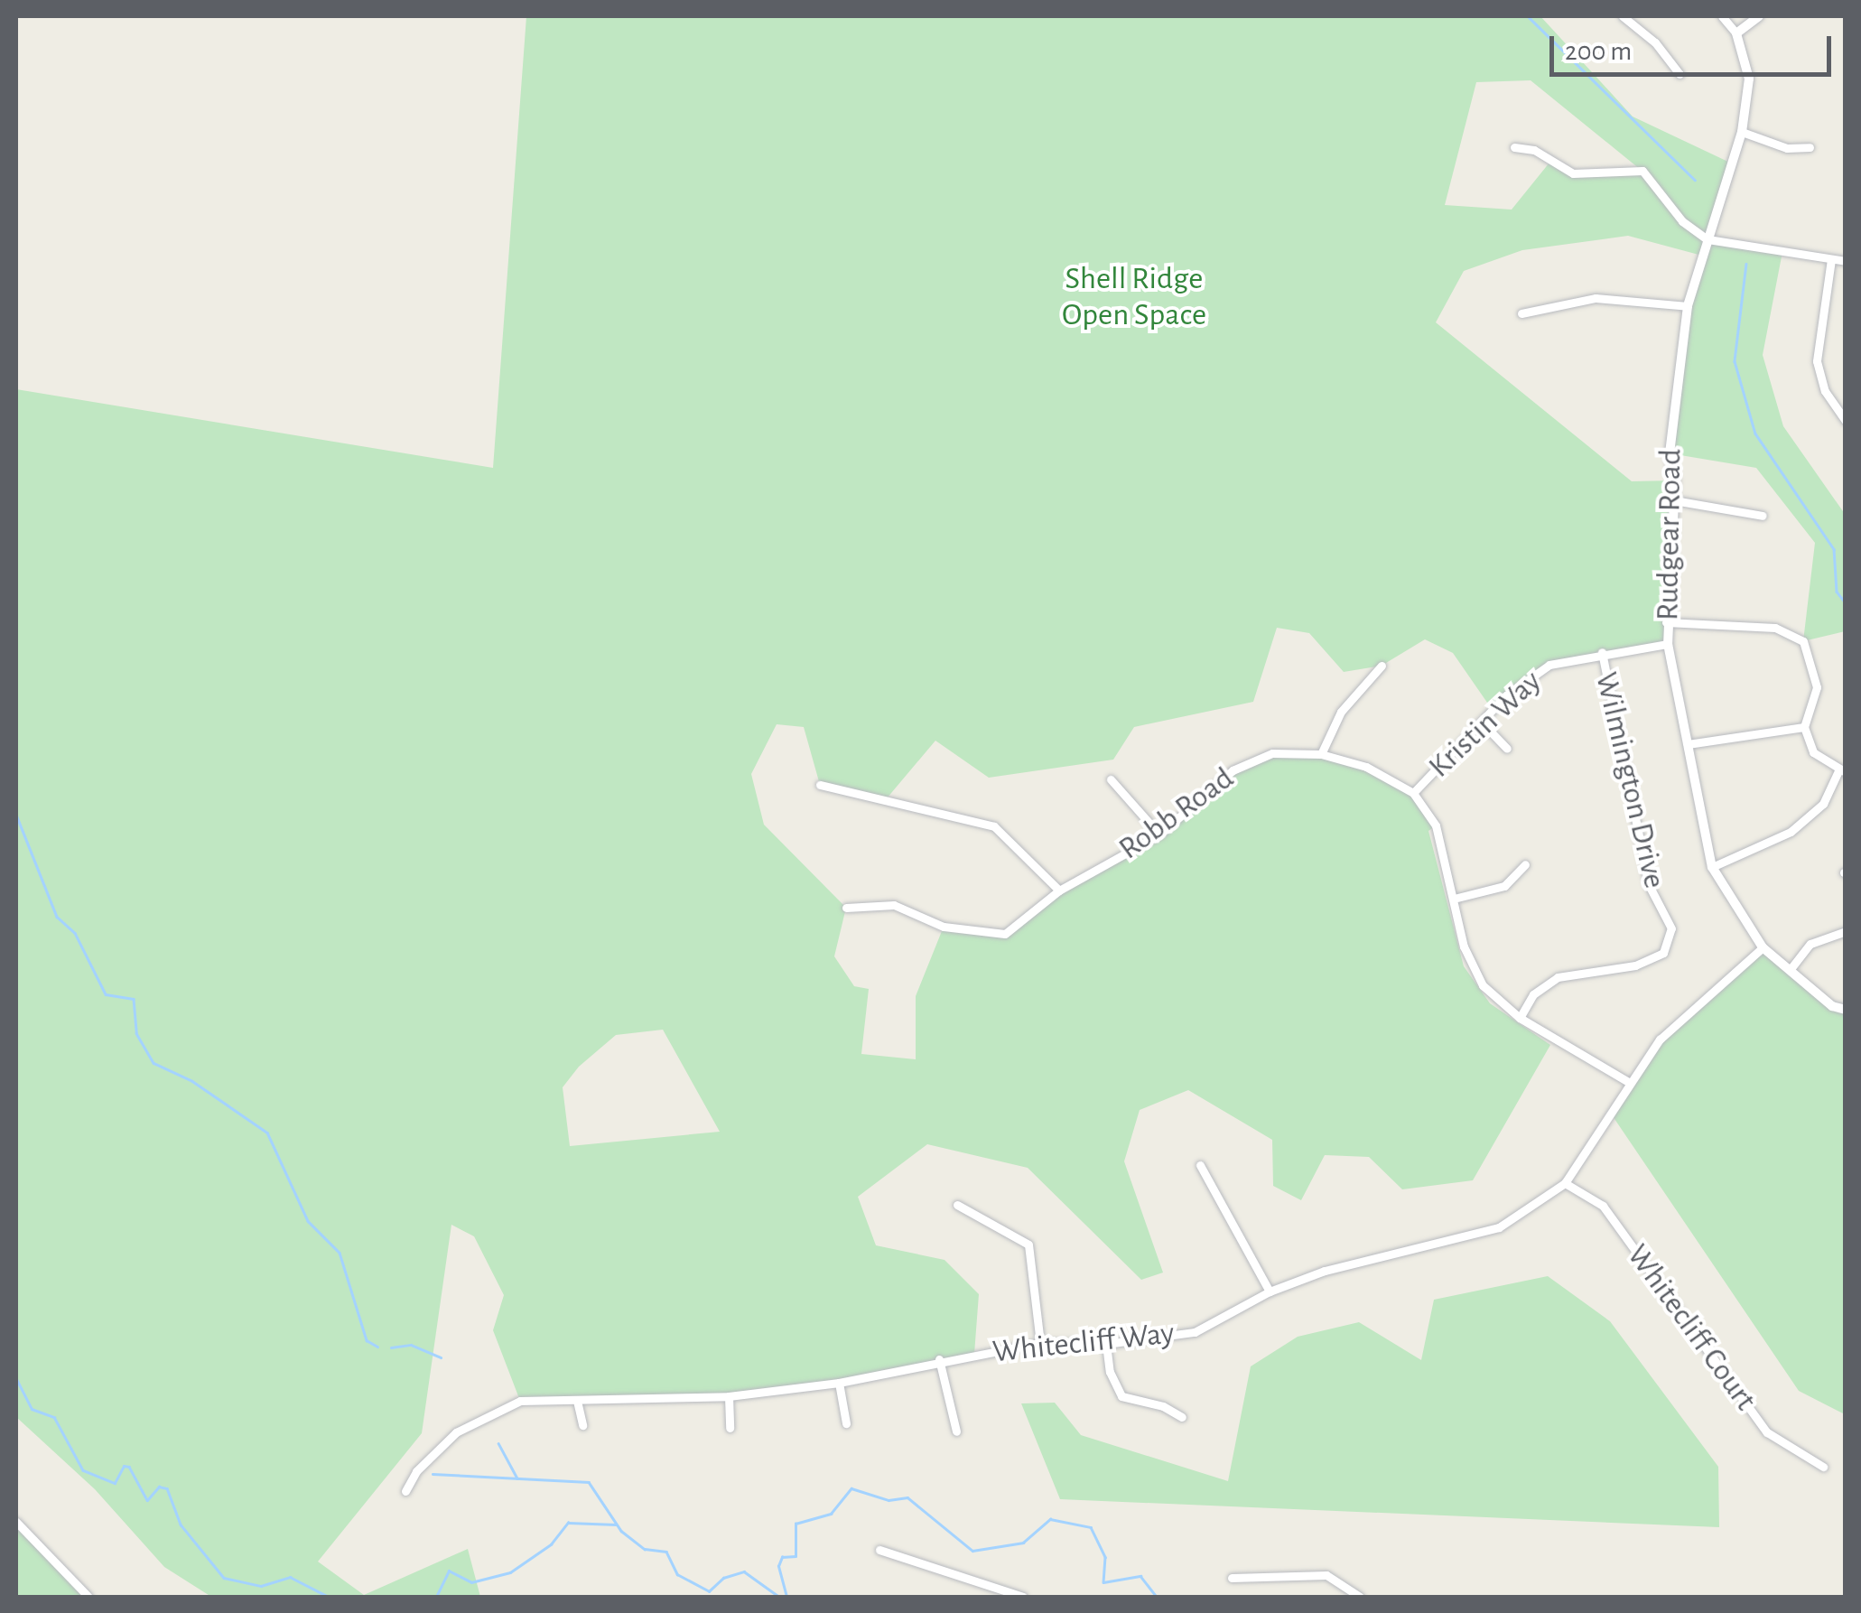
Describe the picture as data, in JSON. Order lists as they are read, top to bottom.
{
  "streets": {
    "street": [
      "Rudgear Road",
      "Kristin Way",
      "Wilmington Drive",
      "Robb Road",
      "Whitecliff Court",
      "Whitecliff Way"
    ]
  },
  "crossings": [
    ["Rudgear Road", "Kristin Way"],
    ["Rudgear Road", "Whitecliff Way"],
    ["Kristin Way", "Wilmington Drive"],
    ["Kristin Way", "Robb Road"],
    ["Wilmington Drive", "Robb Road"],
    ["Robb Road", "Whitecliff Way"],
    ["Whitecliff Court", "Whitecliff Way"]
  ],
  "parks": ["Shell Ridge Open Space"],
  "scale_bar": "200 m"
}
